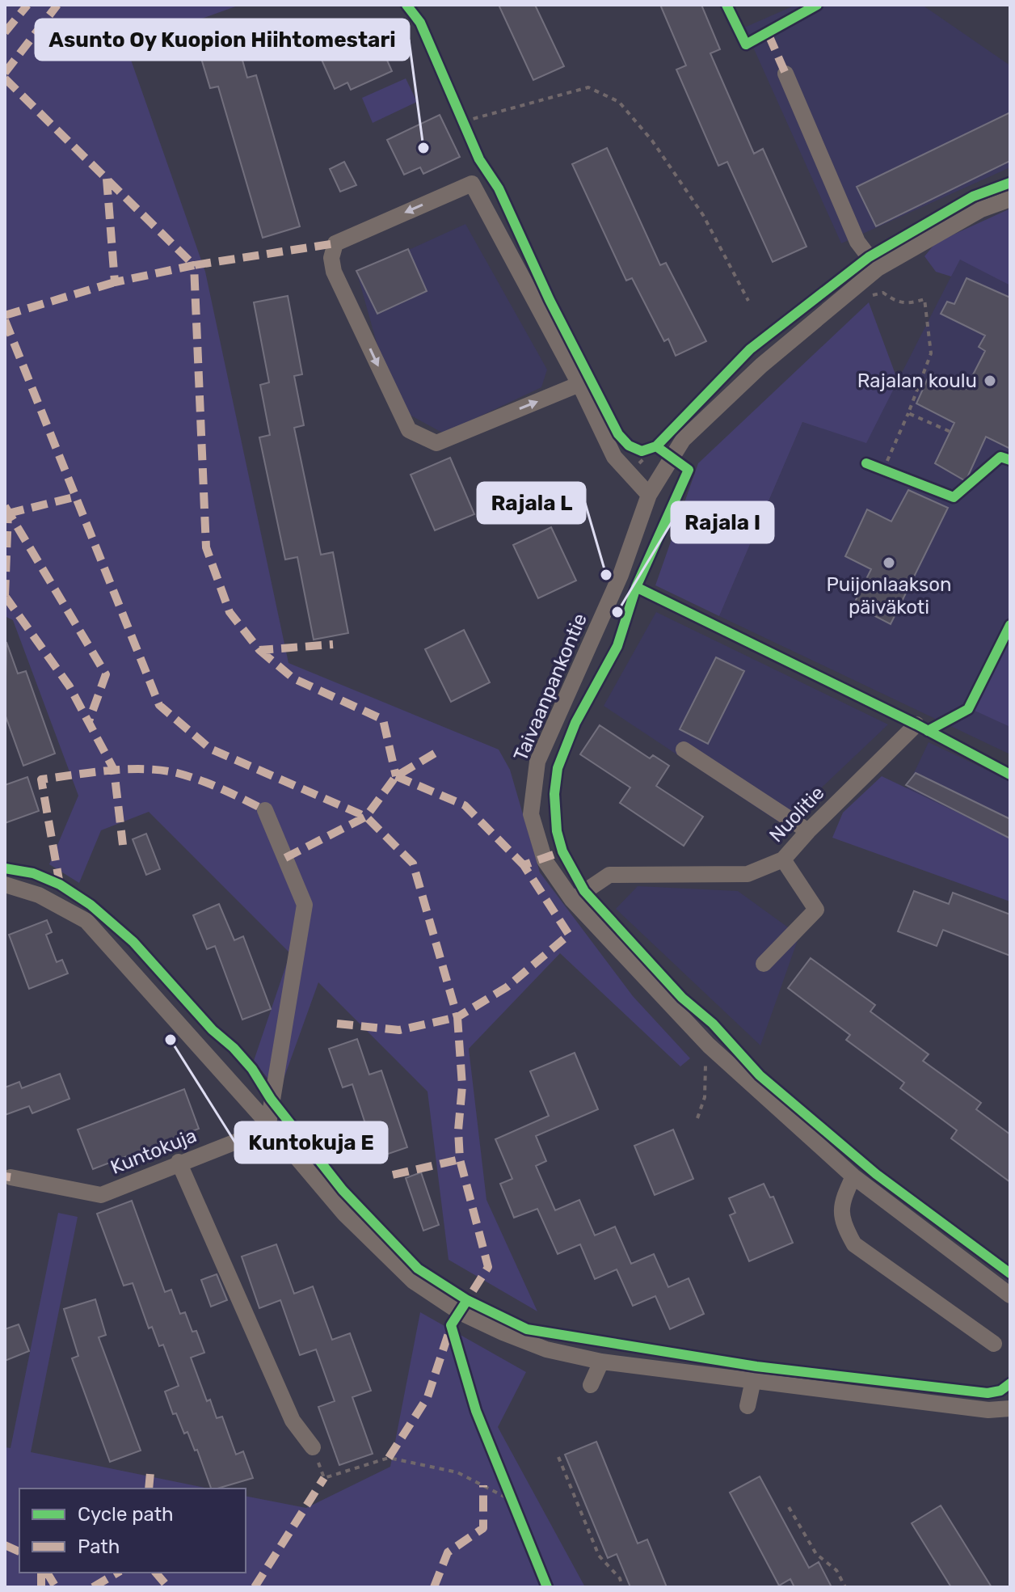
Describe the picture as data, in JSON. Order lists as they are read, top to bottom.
{
  "streets": {
    "street": ["Taivaanpankontie", "Nuolitie", "Kuntokuja"]
  },
  "crossings": [
    ["Taivaanpankontie", "Nuolitie"]
  ],
  "places": [
    "Asunto Oy Kuopion Hiihtomestari",
    "Rajalan koulu",
    "Puijonlaakson päiväkoti",
    "Rajala L",
    "Rajala I",
    "Kuntokuja E"
  ],
  "legend": ["Cycle path", "Path"]
}
